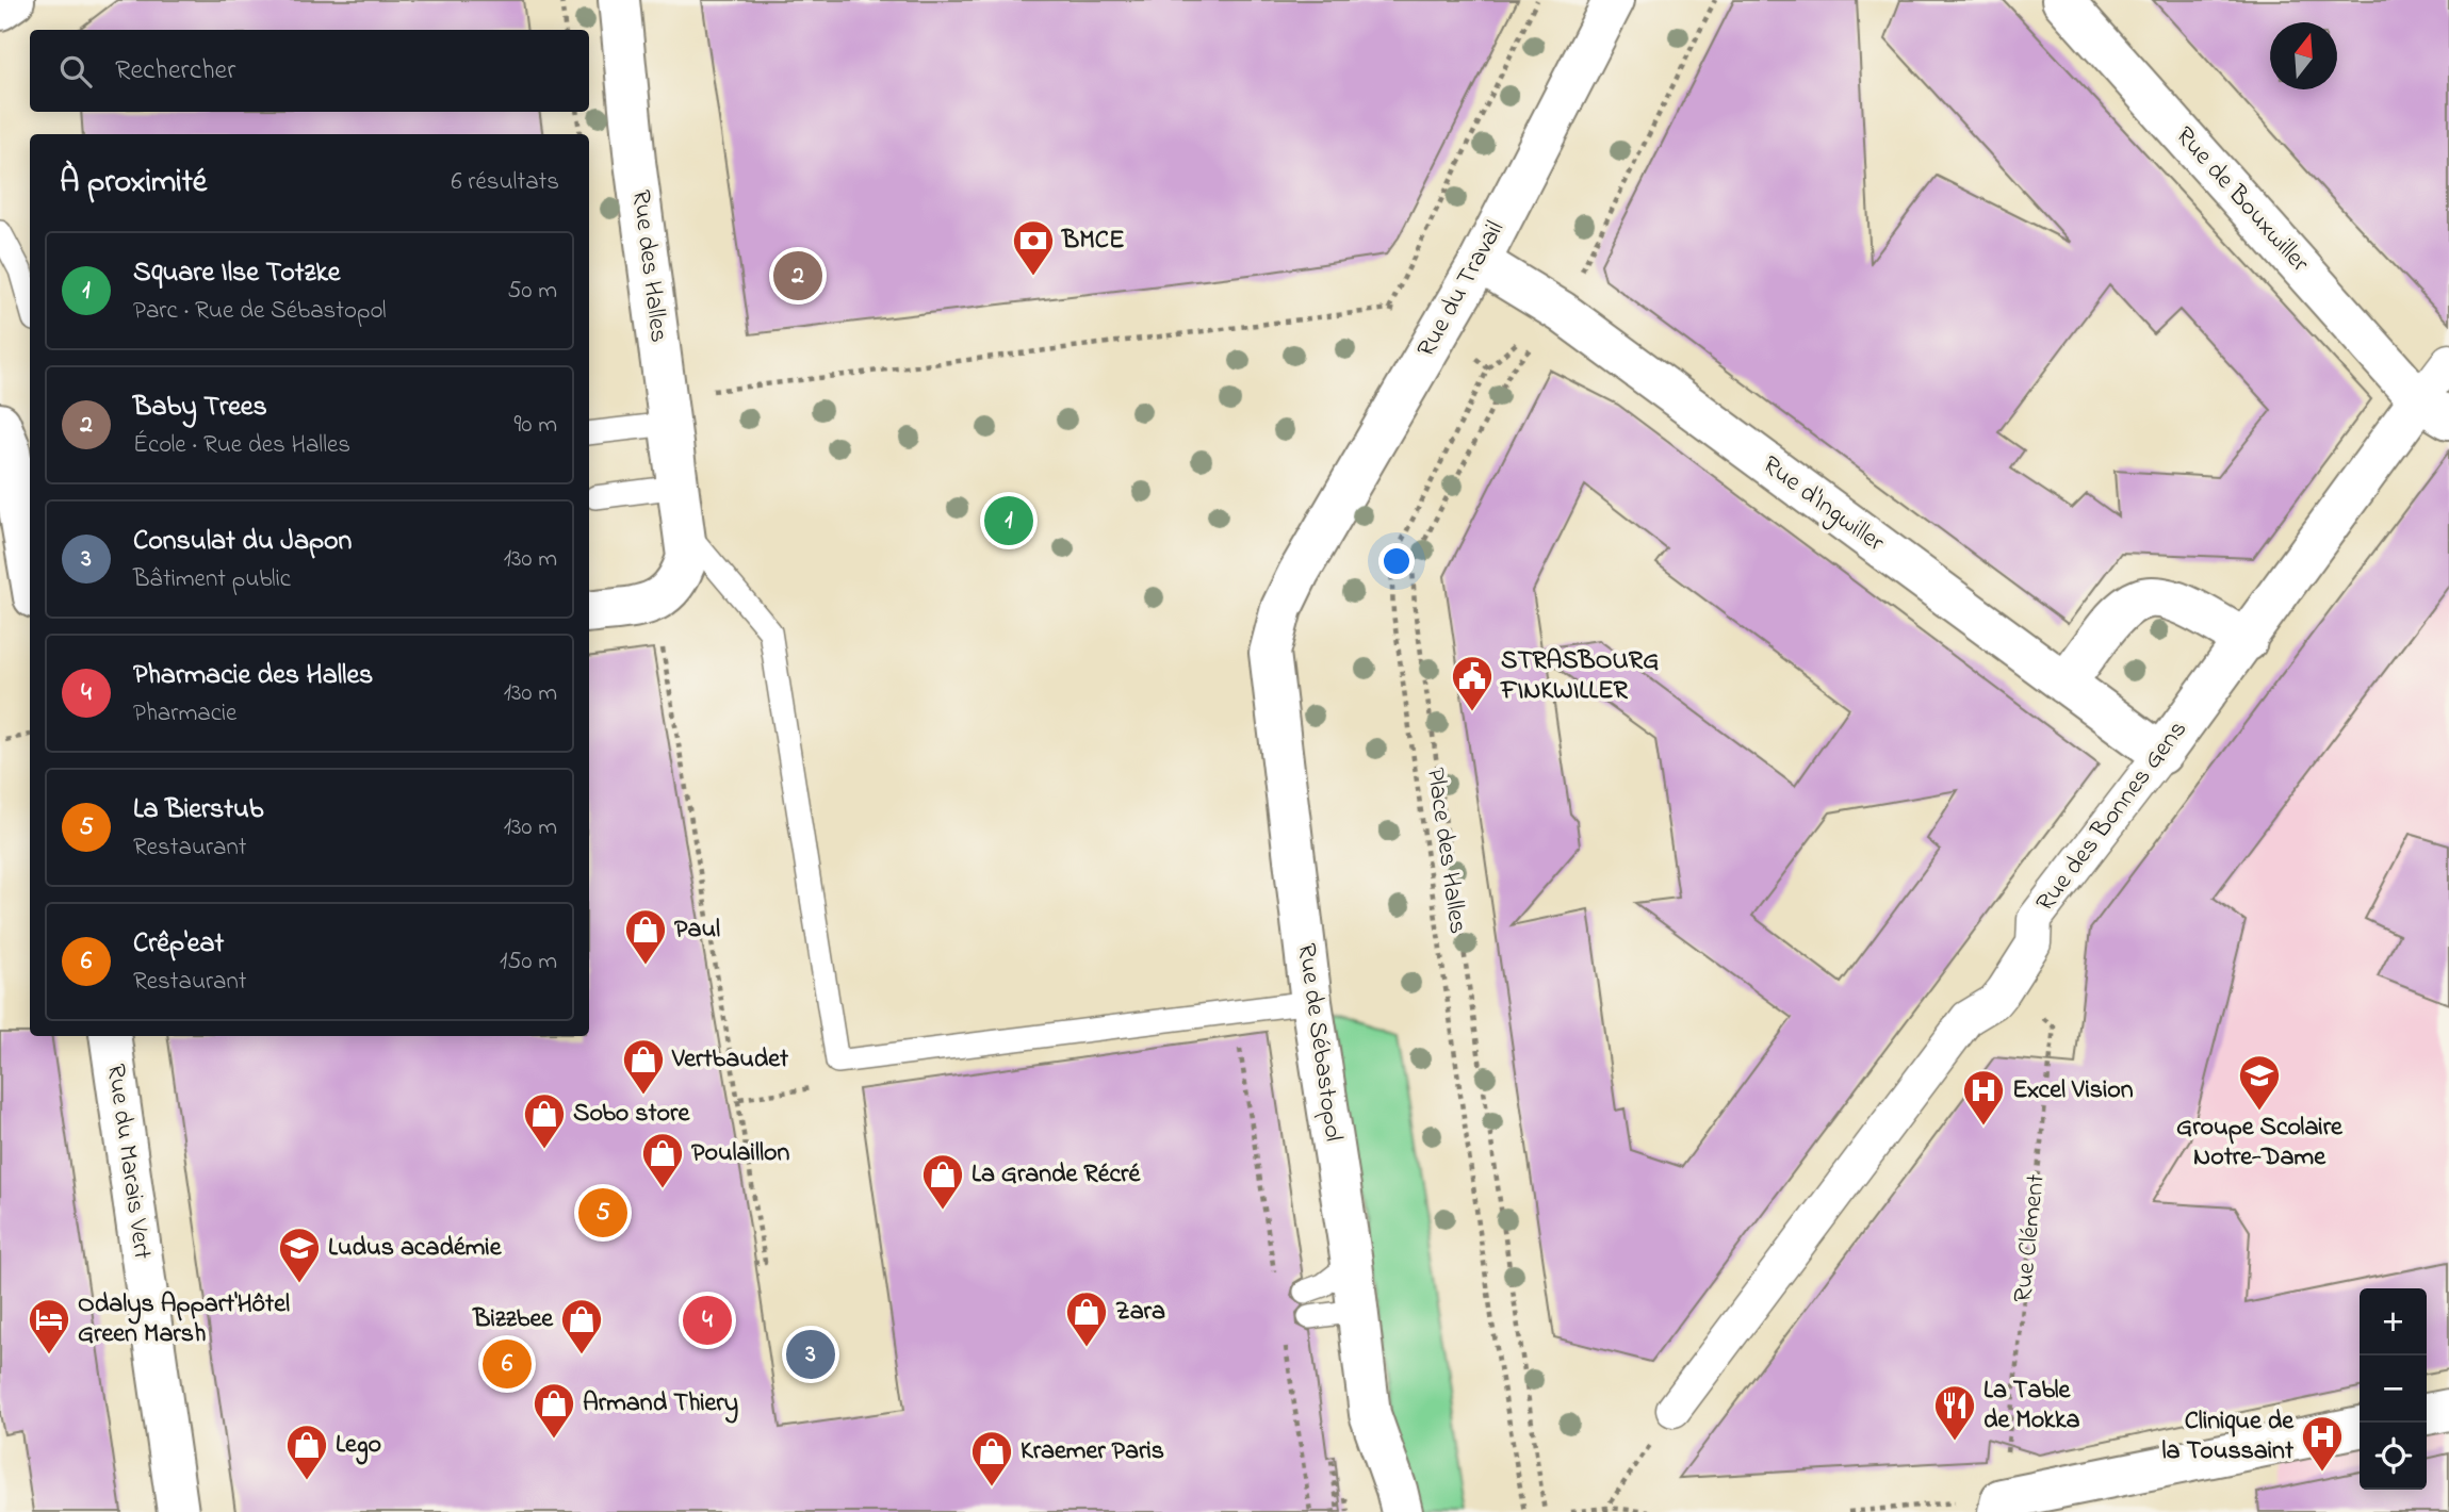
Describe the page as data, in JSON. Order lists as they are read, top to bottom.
{
  "streets": {
    "street": [
      "Rue de Bouxwiller",
      "Rue des Halles",
      "Rue du Travail",
      "Rue d'Ingwiller",
      "Rue des Bonnes Gens",
      "Rue de Sébastopol",
      "Rue du Marais Vert"
    ],
    "path": ["Place des Halles", "Rue Clément"]
  },
  "crossings": [
    ["Rue de Bouxwiller", "Rue des Bonnes Gens"],
    ["Rue du Travail", "Rue d'Ingwiller"],
    ["Rue du Travail", "Rue de Sébastopol"],
    ["Rue d'Ingwiller", "Rue des Bonnes Gens"],
    ["Rue d'Ingwiller", "Place des Halles"],
    ["Rue des Bonnes Gens", "Rue Clément"]
  ],
  "places": {
    "bank": ["BMCE"],
    "public building": ["STRASBOURG FINKWILLER"],
    "shop": [
      "Paul",
      "Vertbaudet",
      "Sobo store",
      "Poulaillon",
      "La Grande Récré",
      "Zara",
      "Bizzbee",
      "Armand Thiery",
      "Lego",
      "Kraemer Paris"
    ],
    "school or university": ["Groupe Scolaire Notre-Dame", "Ludus académie"],
    "hospital": ["Excel Vision", "Clinique de la Toussaint"],
    "hotel": ["Odalys Appart'Hôtel Green Marsh"],
    "restaurant": ["La Table de Mokka"]
  },
  "north": "top",
  "page": {
    "search": "Rechercher",
    "heading": ["À proximité", "6 résultats"],
    "list": [
      {
        "mark": "1",
        "name": "Square Ilse Totzke",
        "note": "Parc · Rue de Sébastopol",
        "value": "50 m"
      },
      {
        "mark": "2",
        "name": "Baby Trees",
        "note": "École · Rue des Halles",
        "value": "90 m"
      },
      {
        "mark": "3",
        "name": "Consulat du Japon",
        "note": "Bâtiment public",
        "value": "130 m"
      },
      {
        "mark": "4",
        "name": "Pharmacie des Halles",
        "note": "Pharmacie",
        "value": "130 m"
      },
      {
        "mark": "5",
        "name": "La Bierstub",
        "note": "Restaurant",
        "value": "130 m"
      },
      {
        "mark": "6",
        "name": "Crêp'eat",
        "note": "Restaurant",
        "value": "150 m"
      }
    ],
    "pins": [
      "2",
      "1",
      "5",
      "4",
      "3",
      "6"
    ],
    "map_buttons": ["+", "−"]
  }
}
